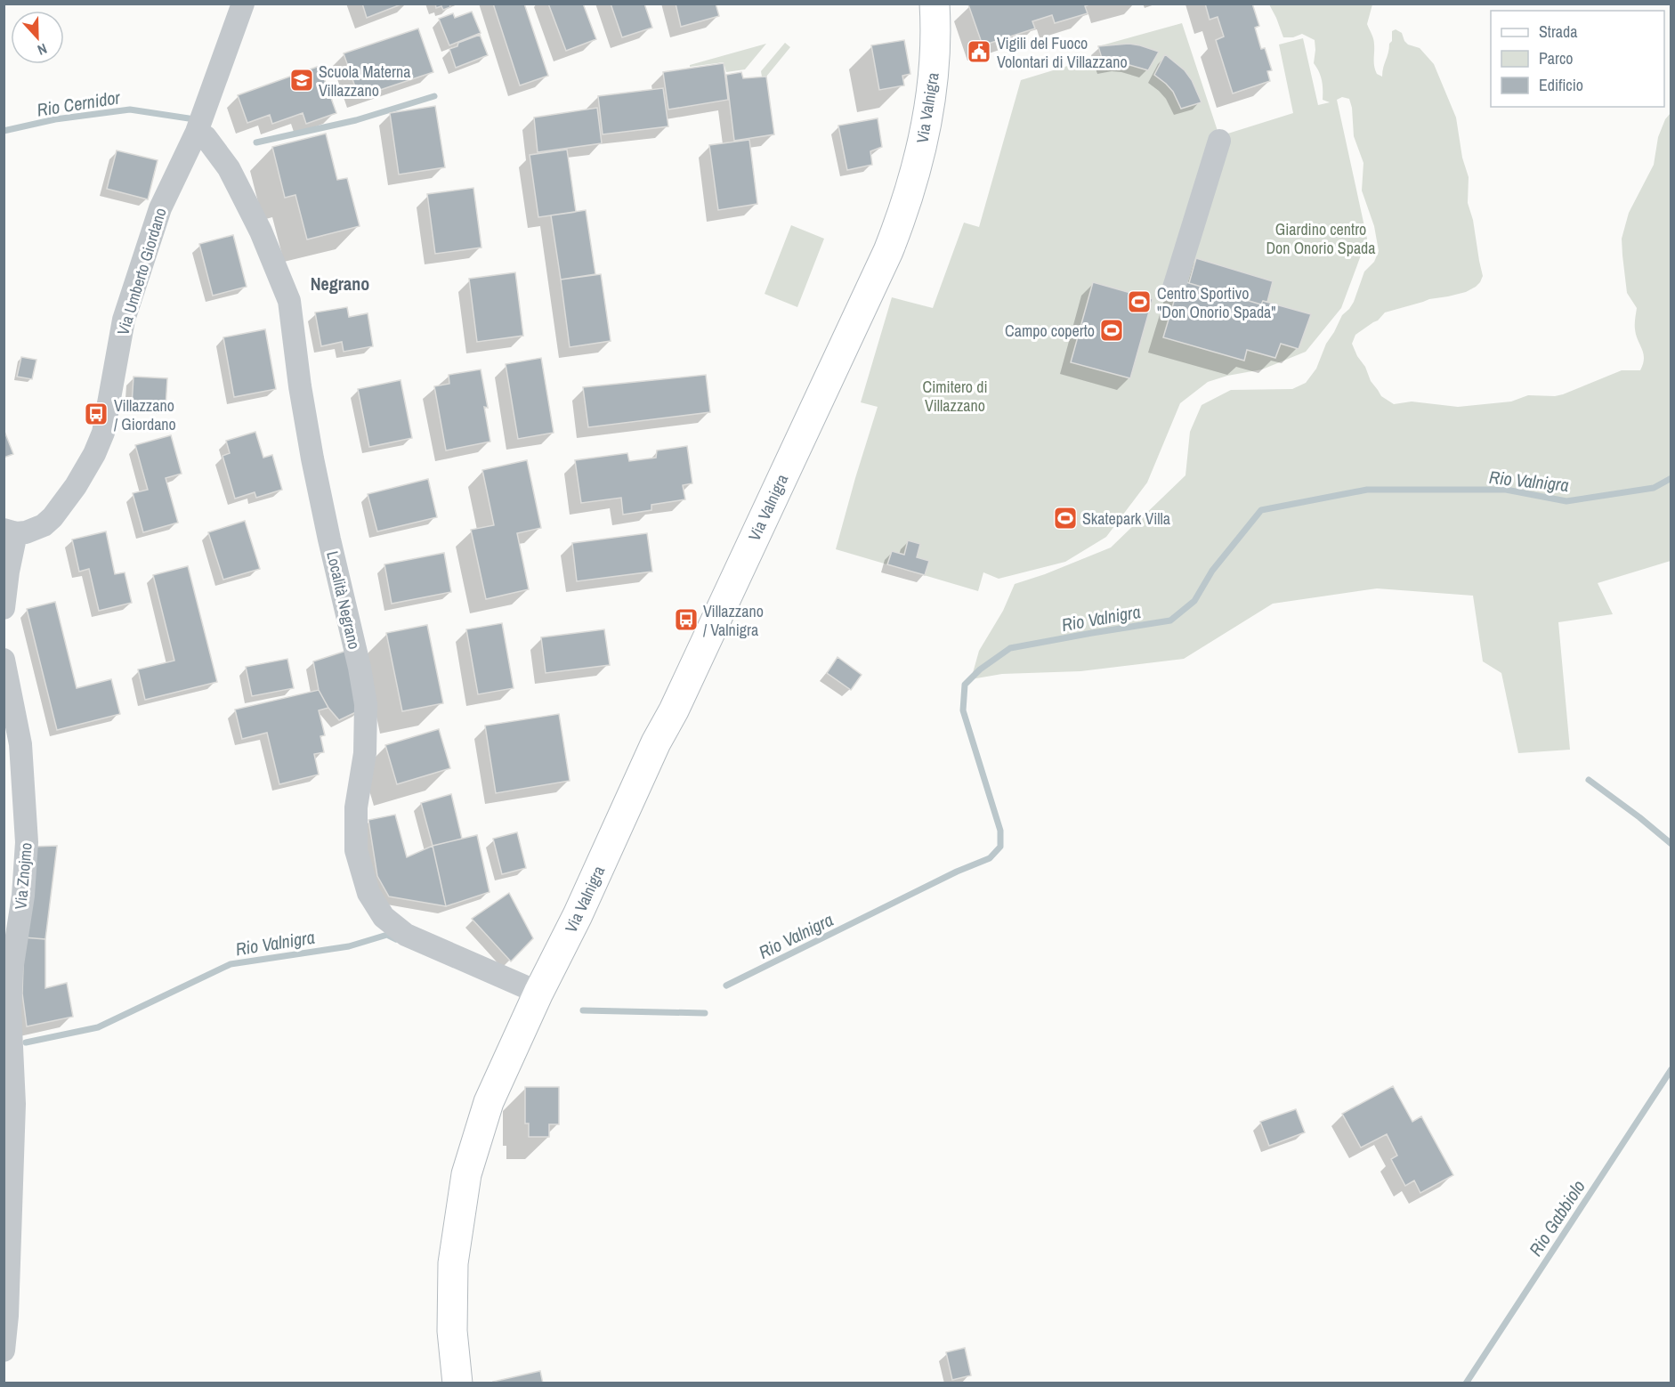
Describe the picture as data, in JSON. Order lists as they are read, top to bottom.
{
  "streets": {
    "main road": ["Via Valnigra"],
    "street": ["Via Umberto Giordano", "Località Negrano", "Via Znojmo"]
  },
  "crossings": [
    ["Via Valnigra", "Località Negrano"],
    ["Via Umberto Giordano", "Località Negrano"]
  ],
  "districts": ["Negrano"],
  "water": ["Rio Cernidor", "Rio Valnigra", "Rio Gabbiolo"],
  "parks": ["Giardino centro Don Onorio Spada", "Cimitero di Villazzano"],
  "places": {
    "public building": ["Vigili del Fuoco Volontari di Villazzano"],
    "school or university": ["Scuola Materna Villazzano"],
    "sports": ["Centro Sportivo \"Don Onorio Spada\"", "Campo coperto", "Skatepark Villa"],
    "bus stop": ["Villazzano / Giordano", "Villazzano / Valnigra"]
  },
  "legend": ["Strada", "Parco", "Edificio"],
  "north": "bottom"
}
